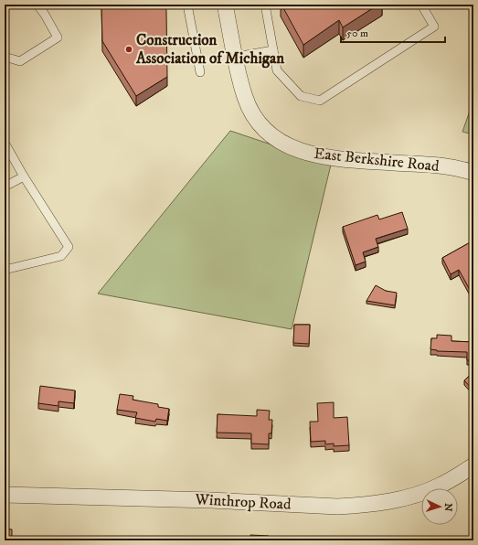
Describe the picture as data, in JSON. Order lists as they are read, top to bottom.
{
  "streets": {
    "street": ["East Berkshire Road", "Winthrop Road"]
  },
  "places": ["Construction Association of Michigan"],
  "scale_bar": "50 m",
  "north": "right"
}
